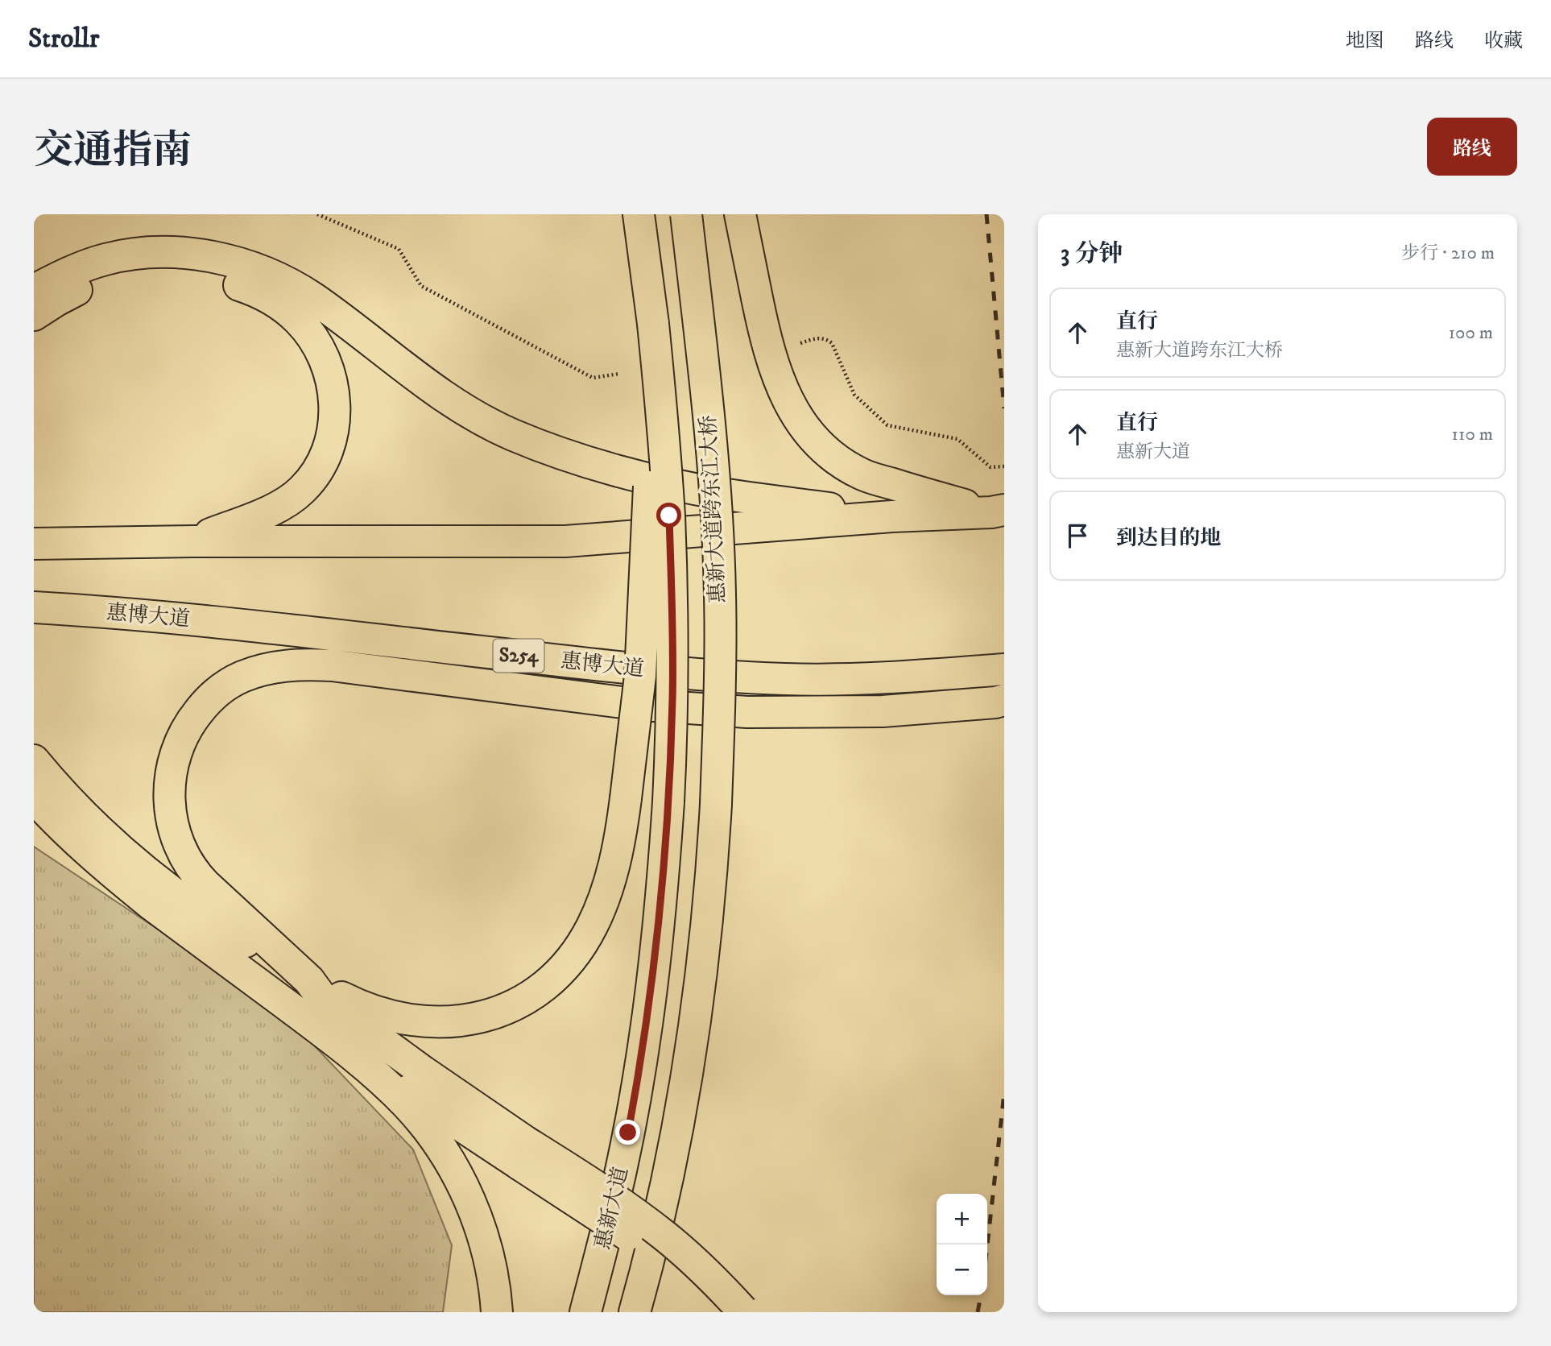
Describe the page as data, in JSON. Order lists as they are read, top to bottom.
{
  "streets": {
    "main road": [
      "惠新大道跨东江大桥",
      "惠博大道",
      "S254",
      "惠新大道"
    ]
  },
  "page": {
    "header": "Strollr",
    "nav": ["地图", "路线", "收藏"],
    "title": "交通指南",
    "buttons": "路线",
    "heading": ["3 分钟", "步行 · 210 m"],
    "list": [
      ["直行", "惠新大道跨东江大桥", "100 m"],
      ["直行", "惠新大道", "110 m"],
      "到达目的地"
    ],
    "map_buttons": ["+", "−"]
  }
}
